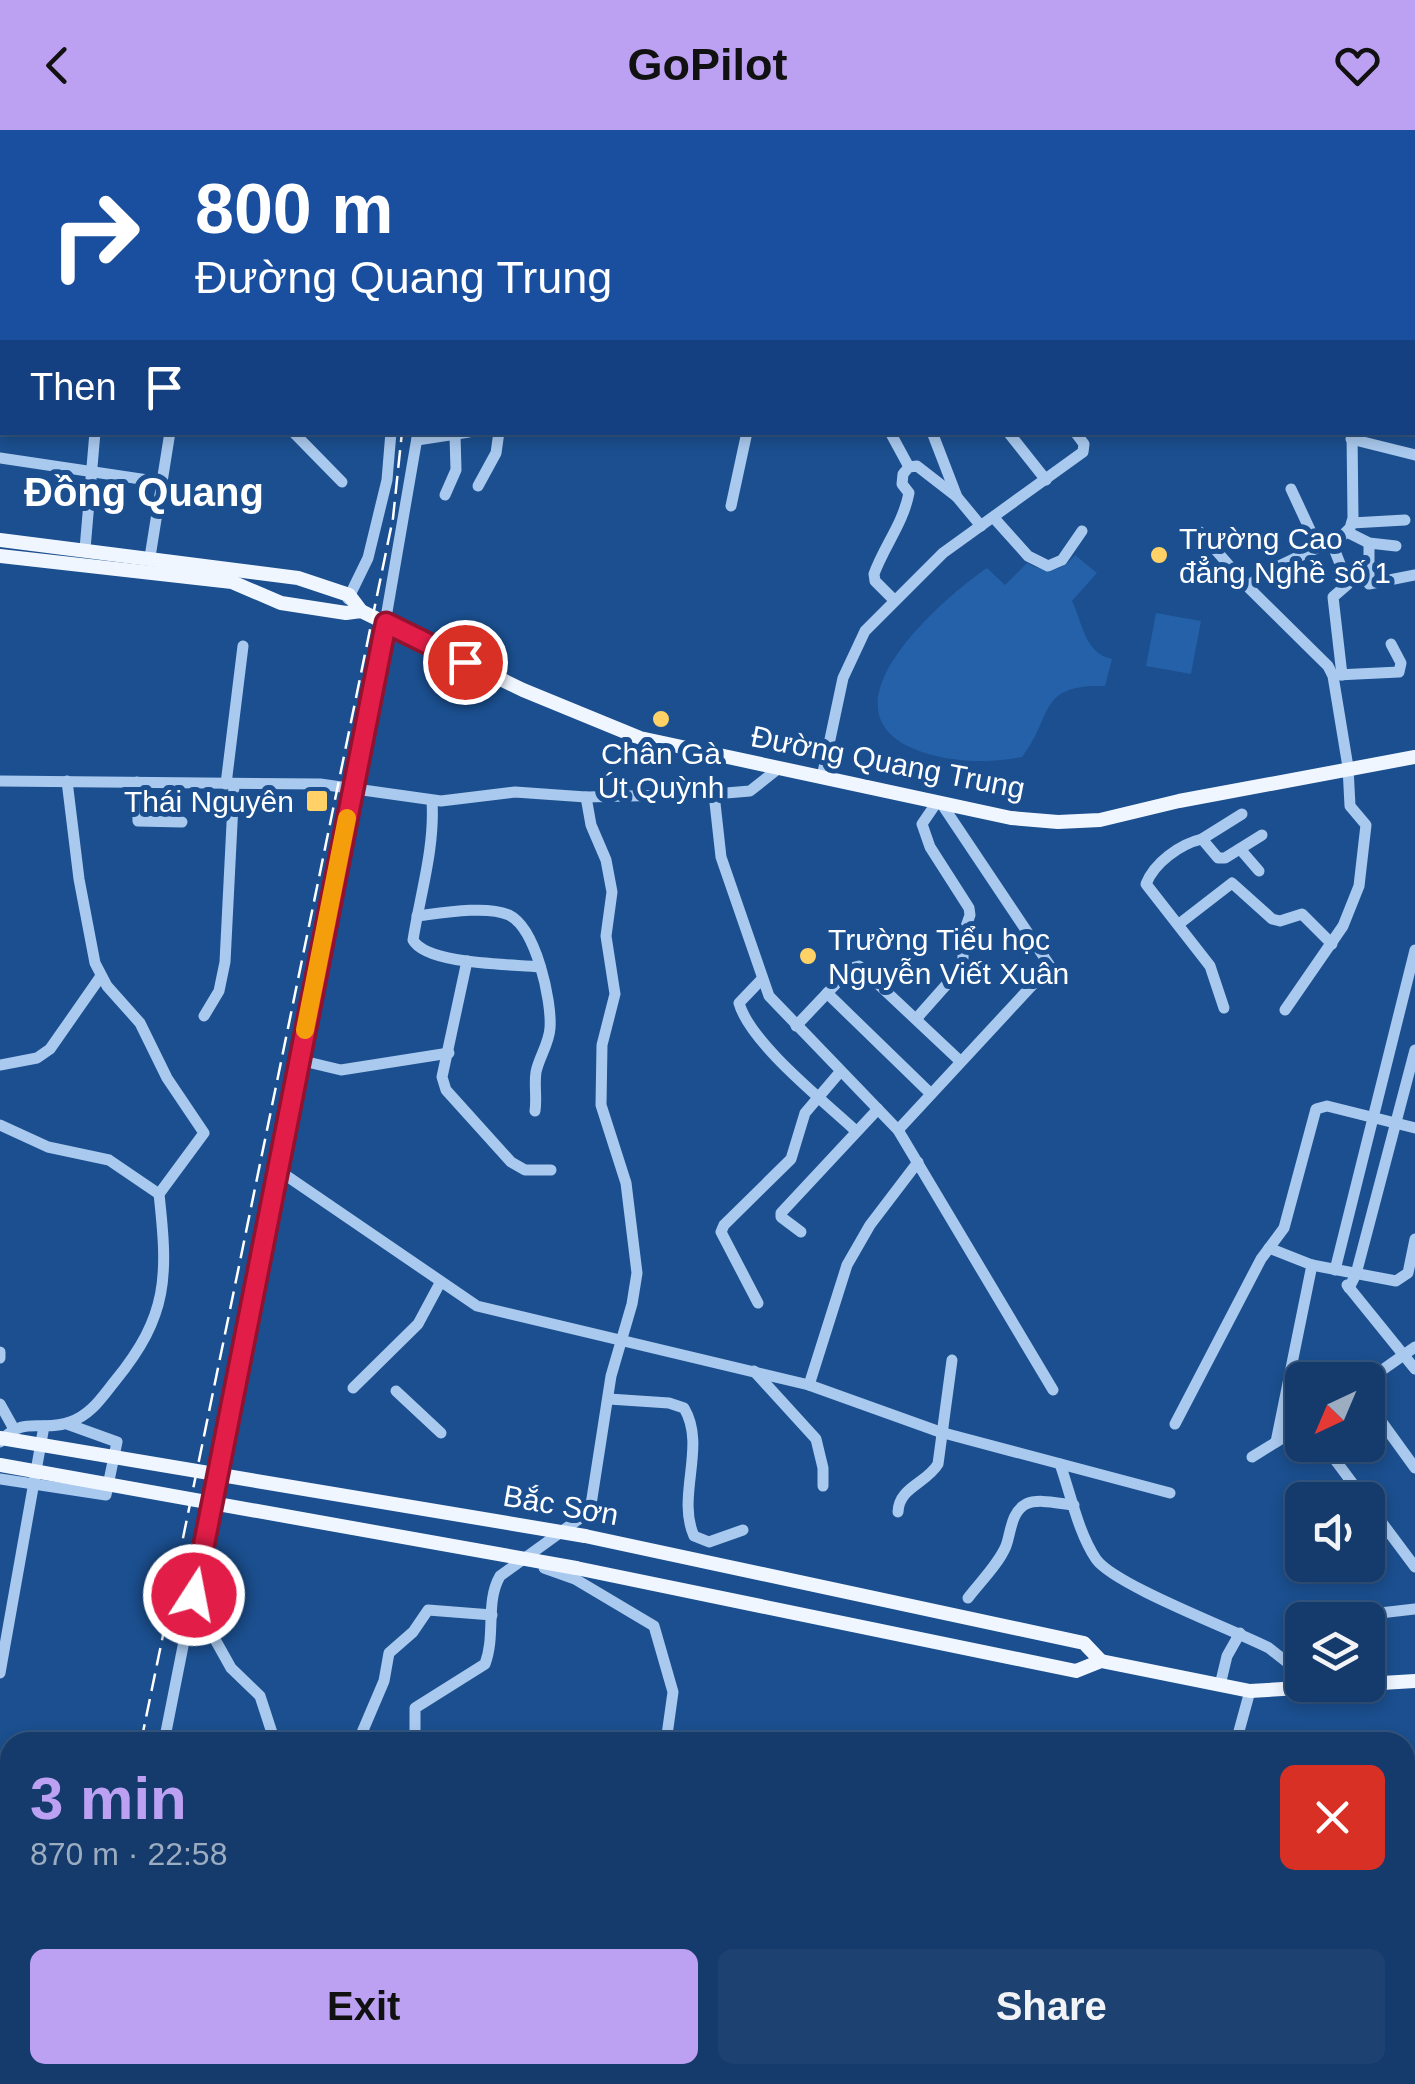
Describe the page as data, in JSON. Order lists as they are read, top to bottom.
{
  "streets": {
    "main road": ["Đường Quang Trung", "Bắc Sơn"]
  },
  "districts": ["Đồng Quang"],
  "places": {
    "other": ["Trường Cao đẳng Nghề số 1", "Chân Gà Út Quỳnh", "Trường Tiểu học Nguyễn Viết Xuân"],
    "transit": ["Thái Nguyên"]
  },
  "north": "bottom left",
  "page": {
    "header": "GoPilot",
    "turn": ["800 m", "Đường Quang Trung"],
    "then": "Then",
    "heading": ["3 min", "870 m · 22:58"],
    "buttons": ["Exit", "Share"]
  }
}
